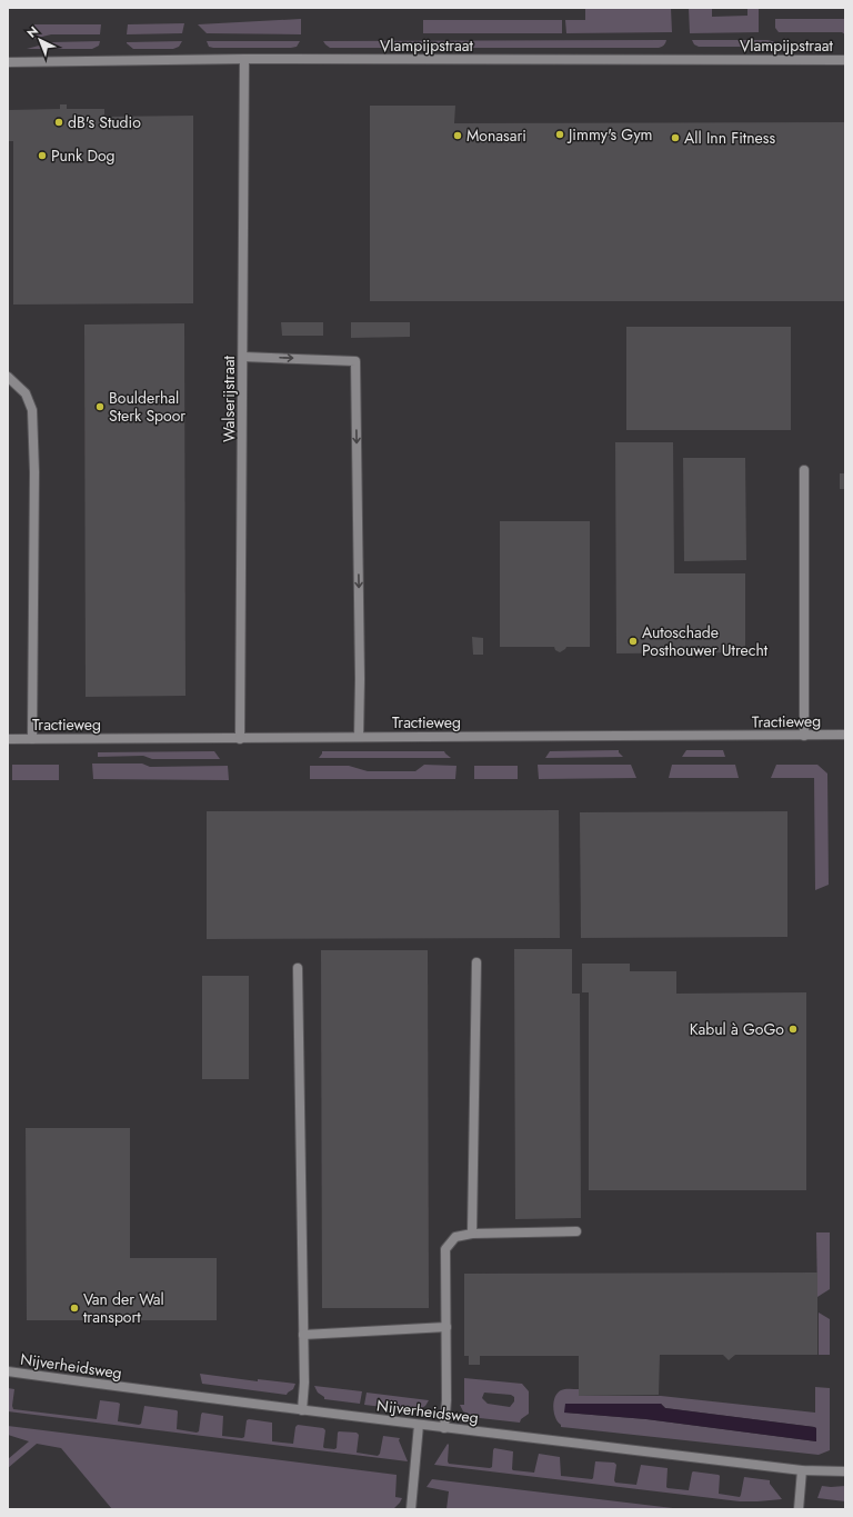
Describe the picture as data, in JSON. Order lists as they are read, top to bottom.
{
  "streets": {
    "street": [
      "Vlampijpstraat",
      "Walserijstraat",
      "Tractieweg",
      "Nijverheidsweg"
    ]
  },
  "crossings": [
    ["Vlampijpstraat", "Walserijstraat"],
    ["Walserijstraat", "Tractieweg"]
  ],
  "places": [
    "dB's Studio",
    "Jimmy's Gym",
    "Monasari",
    "All Inn Fitness",
    "Punk Dog",
    "Boulderhal Sterk Spoor",
    "Autoschade Posthouwer Utrecht",
    "Kabul à GoGo",
    "Van der Wal transport"
  ],
  "north": "top left"
}
